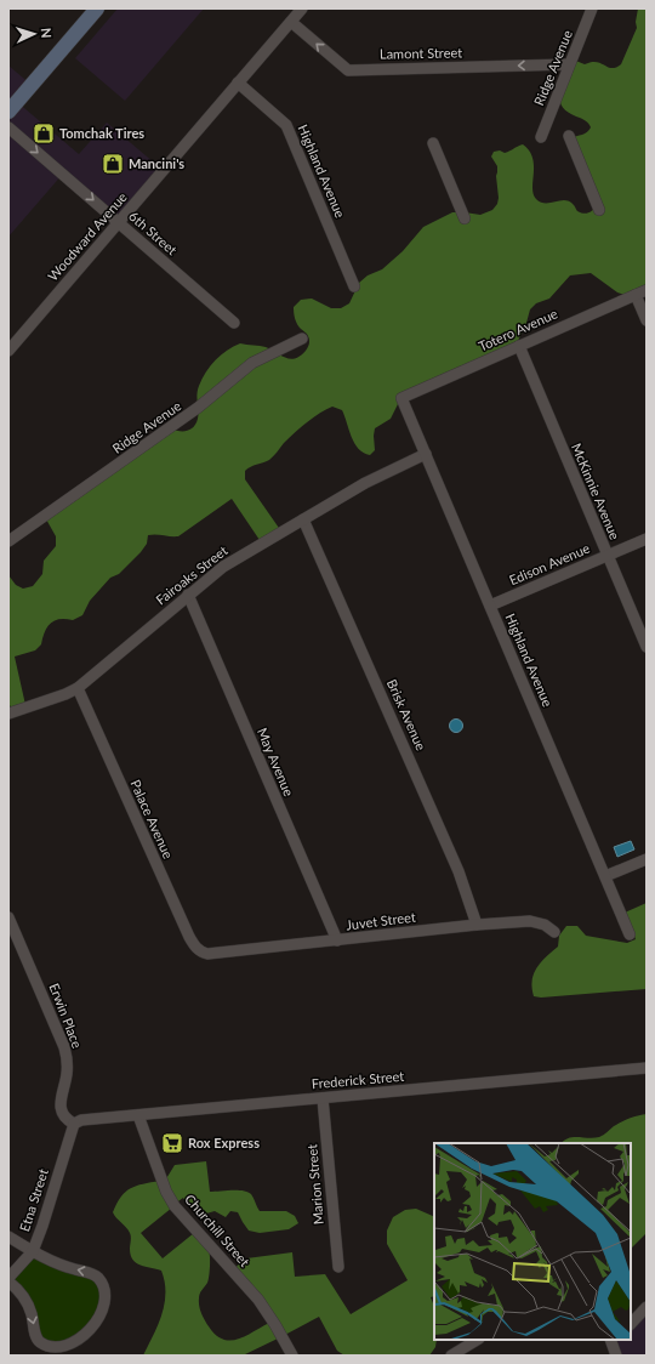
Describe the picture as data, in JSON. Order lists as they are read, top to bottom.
{
  "streets": {
    "street": [
      "Lamont Street",
      "Ridge Avenue",
      "Highland Avenue",
      "6th Street",
      "Woodward Avenue",
      "Totero Avenue",
      "McKinnie Avenue",
      "Edison Avenue",
      "Fairoaks Street",
      "Brisk Avenue",
      "May Avenue",
      "Palace Avenue",
      "Juvet Street",
      "Erwin Place",
      "Frederick Street",
      "Marion Street",
      "Etna Street",
      "Churchill Street"
    ]
  },
  "crossings": [
    ["Lamont Street", "Ridge Avenue"],
    ["Lamont Street", "Woodward Avenue"],
    ["Highland Avenue", "Woodward Avenue"],
    ["Highland Avenue", "Totero Avenue"],
    ["Highland Avenue", "Edison Avenue"],
    ["Highland Avenue", "Fairoaks Street"],
    ["6th Street", "Woodward Avenue"],
    ["Totero Avenue", "McKinnie Avenue"],
    ["McKinnie Avenue", "Edison Avenue"],
    ["Fairoaks Street", "Brisk Avenue"],
    ["Fairoaks Street", "May Avenue"],
    ["Fairoaks Street", "Palace Avenue"],
    ["Brisk Avenue", "Juvet Street"],
    ["May Avenue", "Juvet Street"],
    ["Palace Avenue", "Juvet Street"],
    ["Erwin Place", "Frederick Street"],
    ["Erwin Place", "Etna Street"],
    ["Frederick Street", "Marion Street"],
    ["Frederick Street", "Etna Street"],
    ["Frederick Street", "Churchill Street"]
  ],
  "one_way": ["Lamont Street", "6th Street"],
  "places": {
    "shop": ["Tomchak Tires", "Mancini's"],
    "supermarket": ["Rox Express"]
  },
  "north": "right"
}
